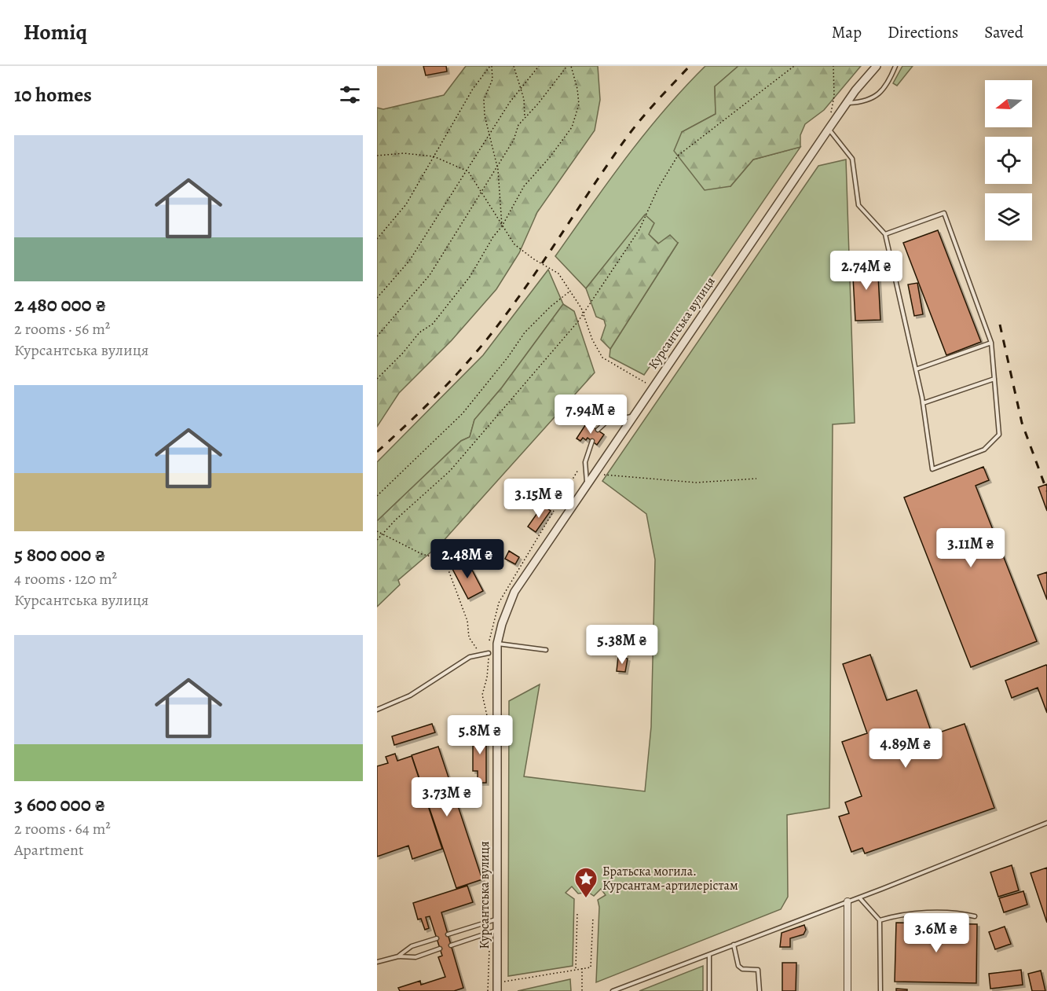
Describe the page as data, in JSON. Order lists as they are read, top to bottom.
{
  "streets": {
    "street": ["Курсантська вулиця"]
  },
  "places": {
    "place": ["Братьска могила. Курсантам-артилерістам"]
  },
  "north": "left",
  "page": {
    "header": "Homiq",
    "nav": ["Map", "Directions", "Saved"],
    "heading": "10 homes",
    "list": [
      {
        "name": "2 480 000 ₴",
        "note": "2 rooms · 56 m² · Курсантська вулиця"
      },
      {
        "name": "5 800 000 ₴",
        "note": "4 rooms · 120 m² · Курсантська вулиця"
      },
      {
        "name": "3 600 000 ₴",
        "note": "2 rooms · 64 m² · Apartment"
      }
    ],
    "price": [
      "2.74M ₴",
      "7.94M ₴",
      "3.15M ₴",
      "3.11M ₴",
      "2.48M ₴",
      "5.38M ₴",
      "5.8M ₴",
      "4.89M ₴",
      "3.73M ₴",
      "3.6M ₴"
    ]
  }
}
